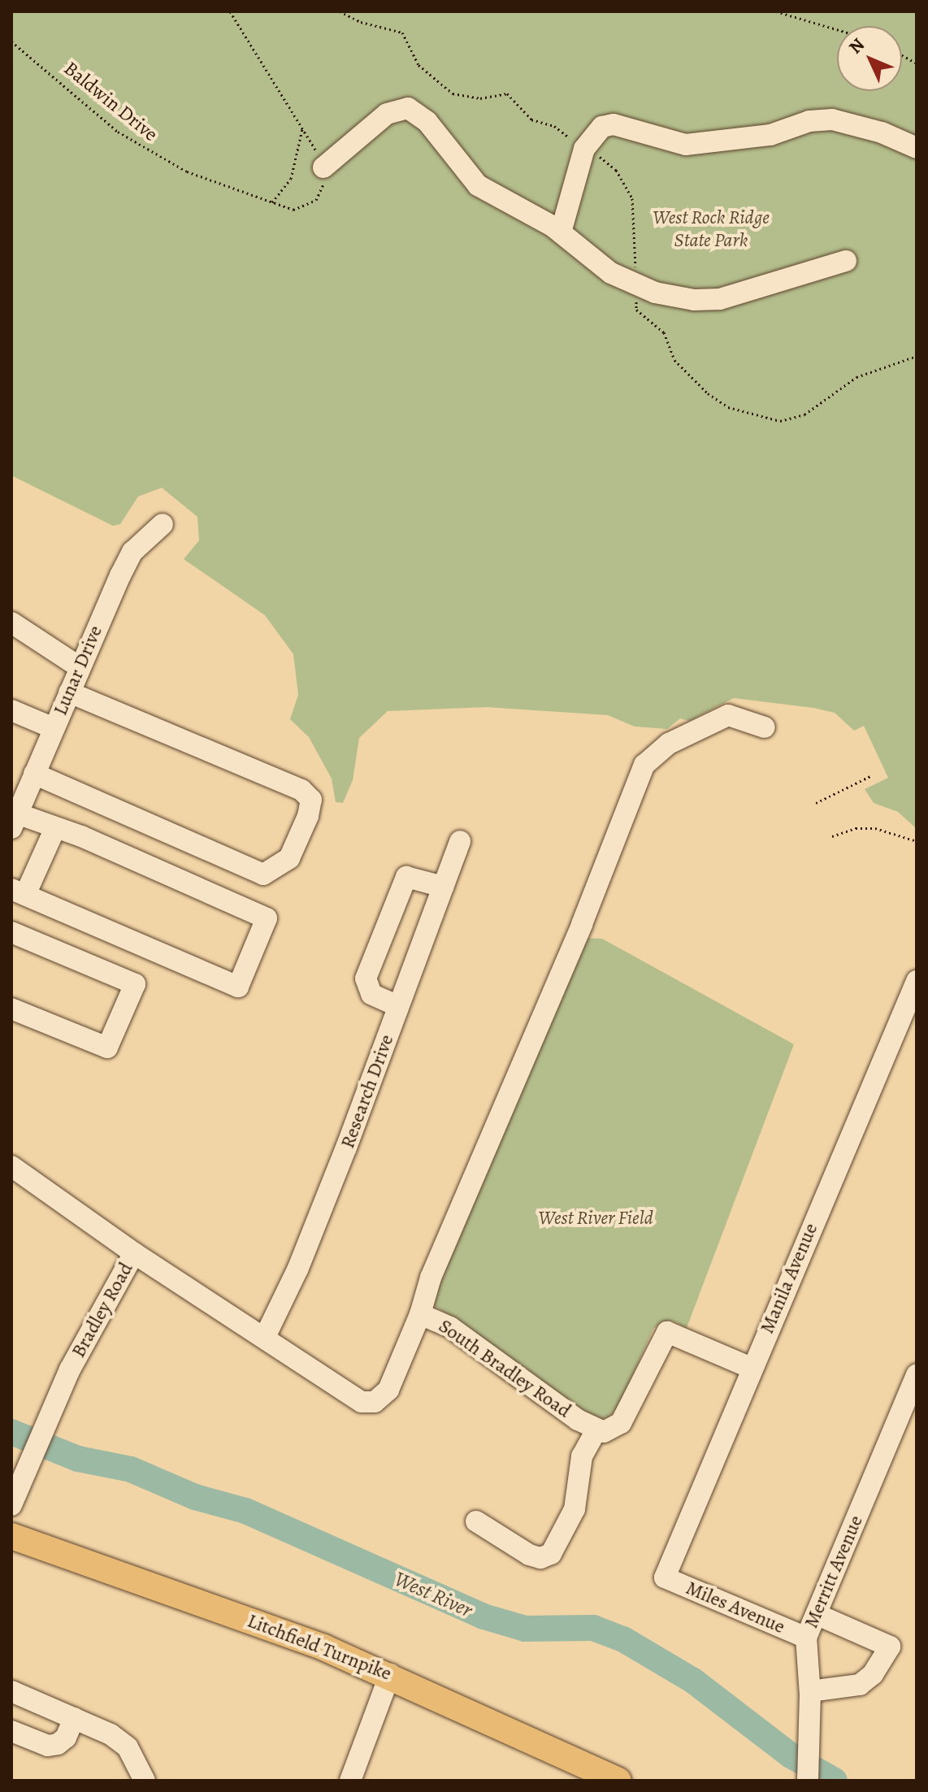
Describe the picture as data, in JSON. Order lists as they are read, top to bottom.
{
  "streets": {
    "main road": ["Litchfield Turnpike"],
    "street": [
      "Lunar Drive",
      "Research Drive",
      "Manila Avenue",
      "Bradley Road",
      "South Bradley Road",
      "Merritt Avenue",
      "Miles Avenue"
    ],
    "path": ["Baldwin Drive"]
  },
  "crossings": [
    ["Research Drive", "South Bradley Road"],
    ["Manila Avenue", "Miles Avenue"],
    ["Bradley Road", "South Bradley Road"],
    ["Merritt Avenue", "Miles Avenue"]
  ],
  "water": ["West River"],
  "parks": ["West Rock Ridge State Park", "West River Field"],
  "north": "top left"
}
